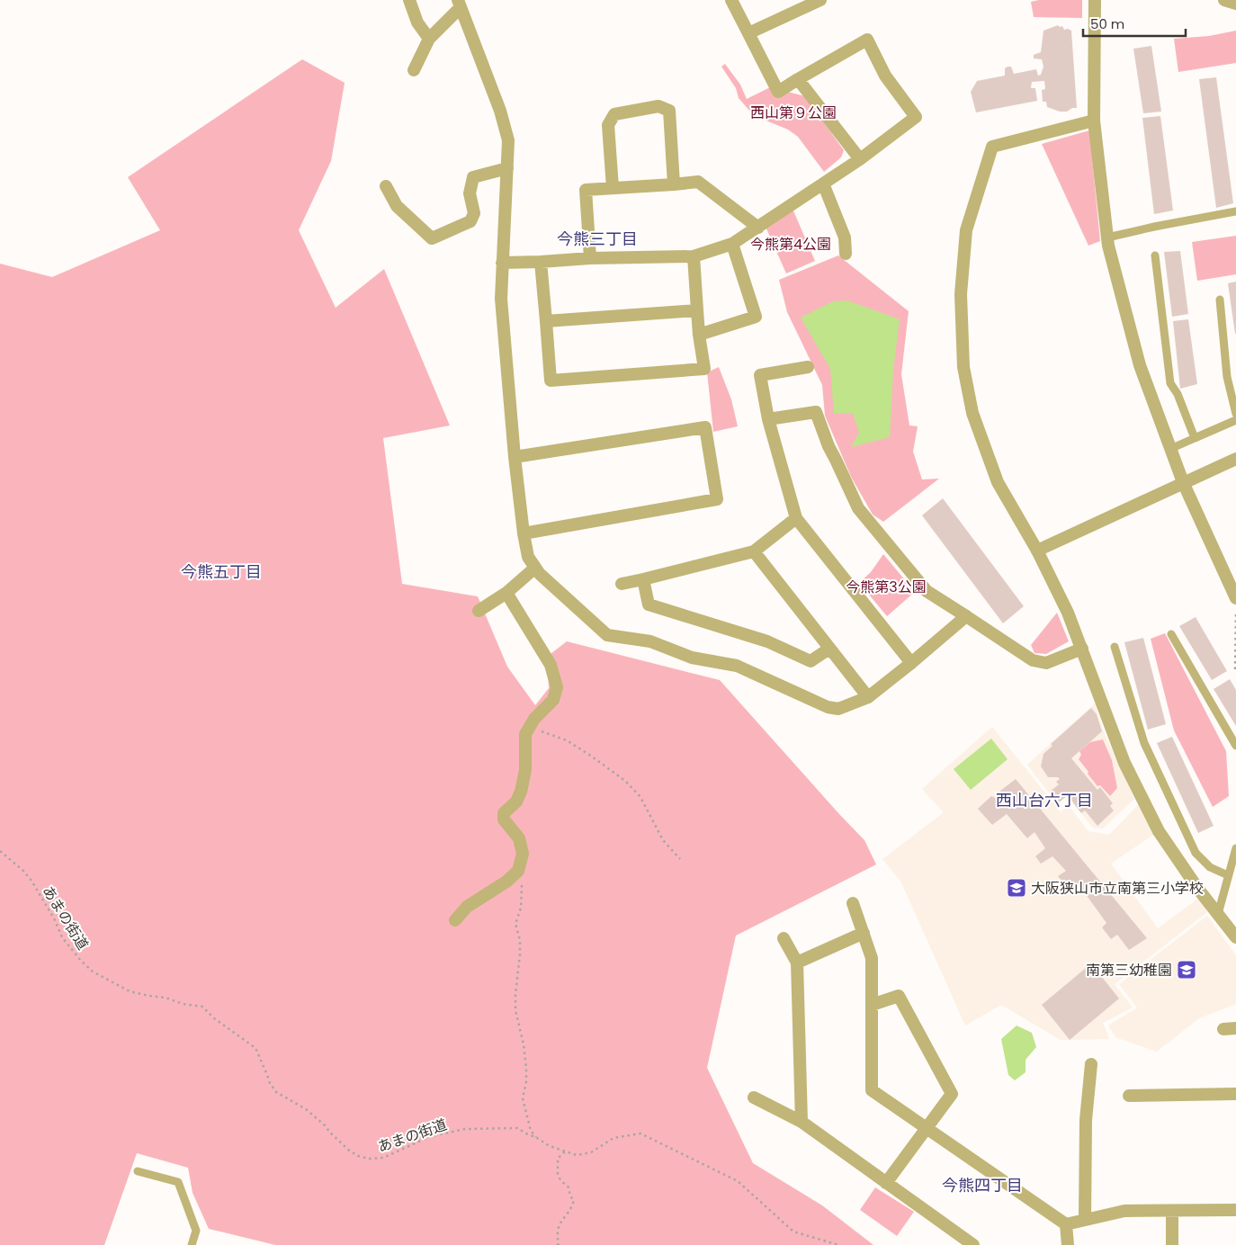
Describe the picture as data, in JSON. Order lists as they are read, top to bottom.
{
  "streets": {
    "path": ["あまの街道"]
  },
  "districts": [
    "今熊三丁目",
    "今熊五丁目",
    "西山台六丁目",
    "今熊四丁目"
  ],
  "parks": ["西山第９公園", "今熊第4公園", "今熊第3公園"],
  "places": {
    "school or university": ["大阪狭山市立南第三小学校", "南第三幼稚園"]
  },
  "scale_bar": "50 m"
}
